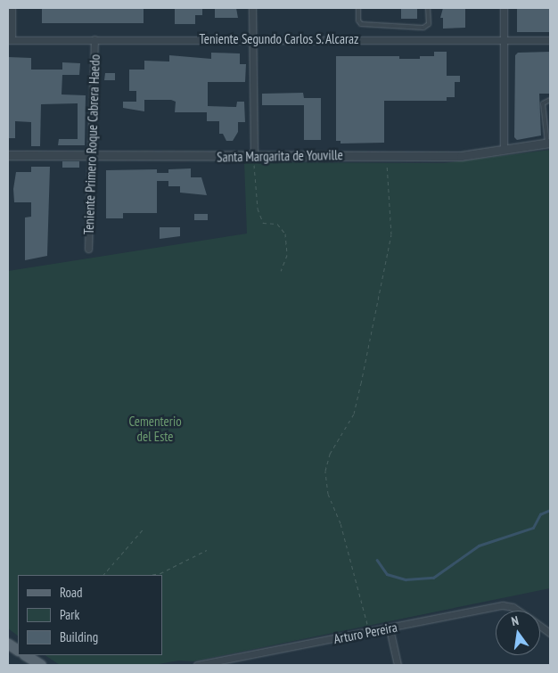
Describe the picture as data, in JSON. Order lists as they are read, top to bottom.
{
  "streets": {
    "street": [
      "Teniente Segundo Carlos S. Alcaraz",
      "Teniente Primero Roque Cabrera Haedo",
      "Santa Margarita de Youville",
      "Arturo Pereira"
    ]
  },
  "crossings": [
    ["Teniente Segundo Carlos S. Alcaraz", "Teniente Primero Roque Cabrera Haedo"],
    ["Teniente Primero Roque Cabrera Haedo", "Santa Margarita de Youville"]
  ],
  "parks": ["Cementerio del Este"],
  "legend": ["Road", "Park", "Building"],
  "north": "top"
}
